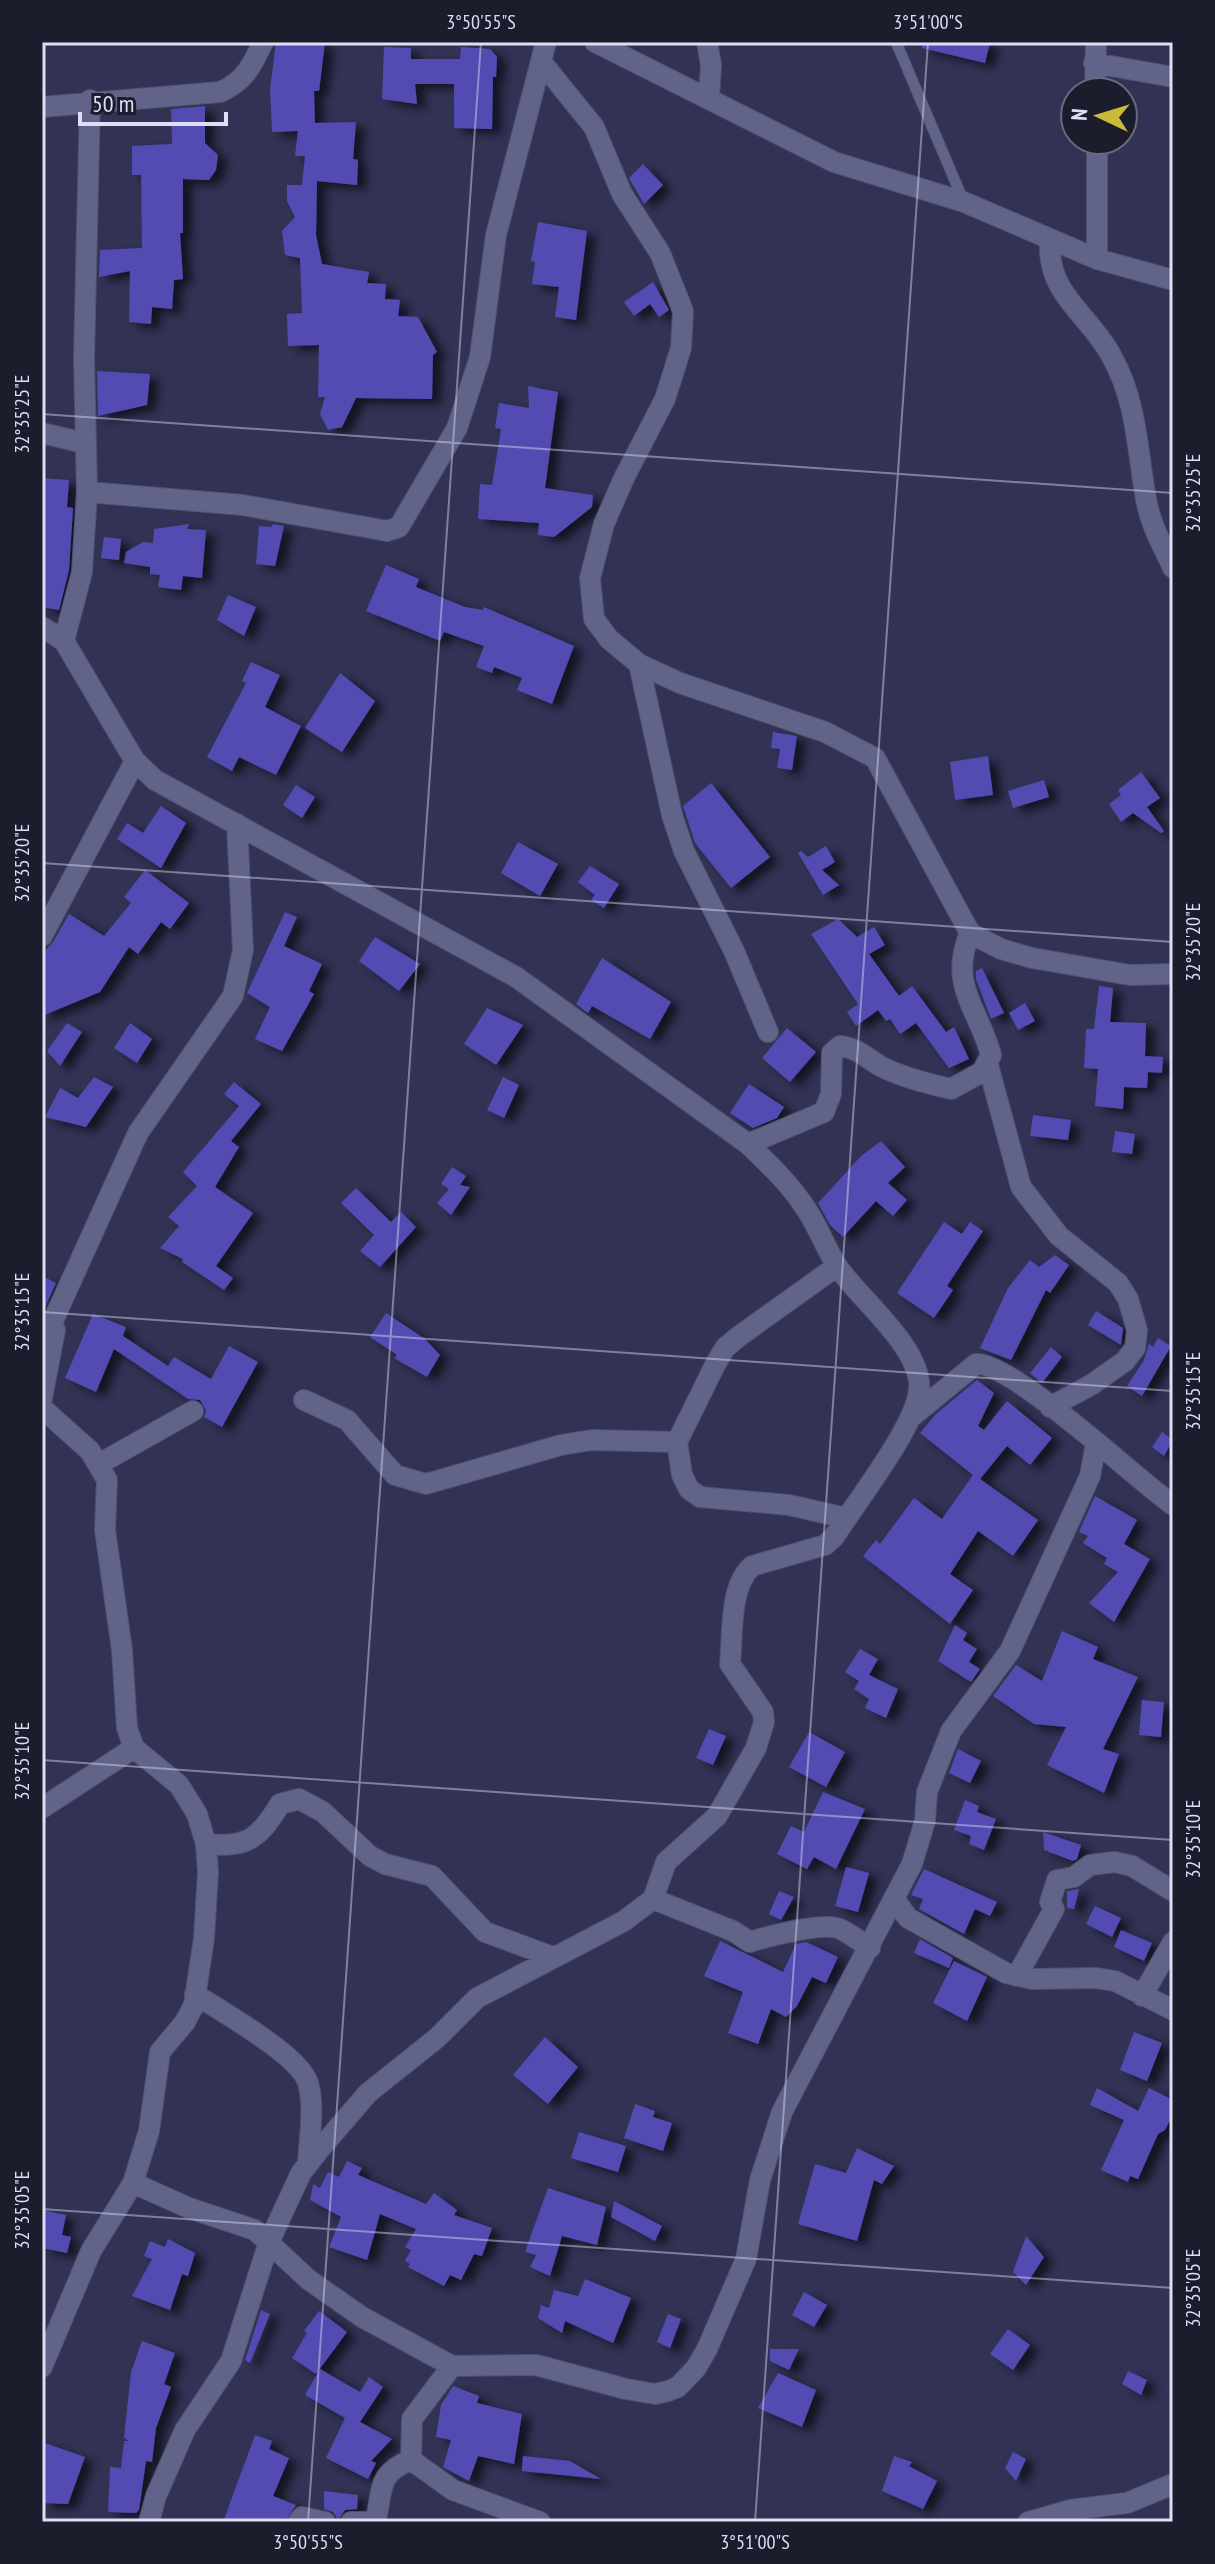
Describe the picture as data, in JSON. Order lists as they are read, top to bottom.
{
  "scale_bar": "50 m",
  "north": "left",
  "coordinates": [
    "3°50'55\"S",
    "3°51'00\"S",
    "32°35'25\"E",
    "32°35'20\"E",
    "32°35'15\"E",
    "32°35'10\"E",
    "32°35'05\"E"
  ]
}
